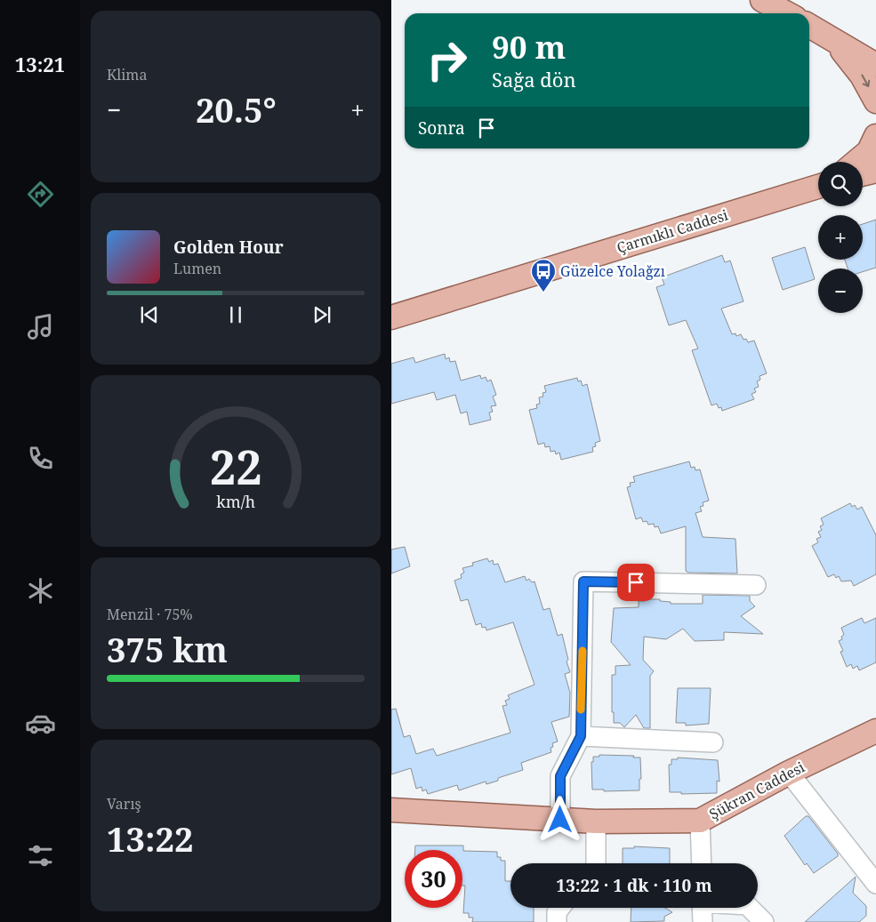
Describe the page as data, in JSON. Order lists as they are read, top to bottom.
{
  "streets": {
    "main road": ["Çarmıklı Caddesi", "Şükran Caddesi"]
  },
  "places": {
    "bus stop": ["Güzelce Yolağzı"]
  },
  "page": {
    "tabs": "13:21",
    "tile": [
      "Klima",
      ["Menzil · 75%", "375 km"],
      ["Varış", "13:22"]
    ],
    "turn": ["90 m", "Sağa dön"],
    "heat": ["−", "20.5°", "+"],
    "then": "Sonra",
    "map_buttons": ["+", "−"],
    "song": ["Golden Hour", "Lumen"],
    "limit": "30",
    "trip": "13:22 · 1 dk · 110 m",
    "gauge": ["22", "km/h"]
  }
}
